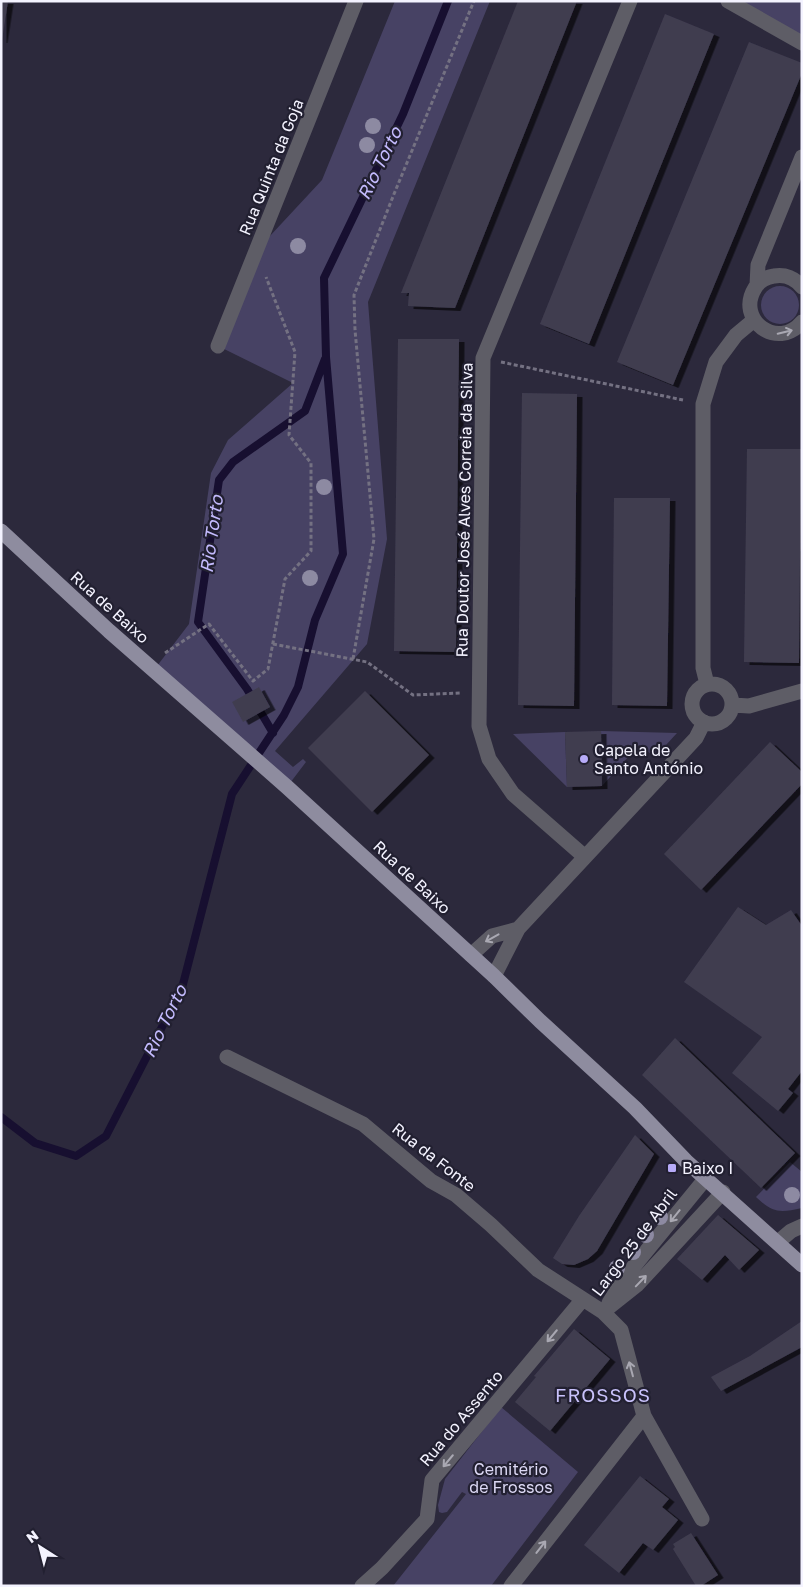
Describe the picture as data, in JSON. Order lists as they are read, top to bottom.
{
  "streets": {
    "main road": ["Rua de Baixo"],
    "street": [
      "Rua Quinta da Goja",
      "Rua Doutor José Alves Correia da Silva",
      "Rua da Fonte",
      "Largo 25 de Abril",
      "Rua do Assento"
    ]
  },
  "crossings": [
    ["Rua de Baixo", "Largo 25 de Abril"],
    ["Rua da Fonte", "Largo 25 de Abril"],
    ["Rua da Fonte", "Rua do Assento"]
  ],
  "districts": ["FROSSOS"],
  "water": ["Rio Torto"],
  "parks": ["Cemitério de Frossos"],
  "places": {
    "other": ["Capela de Santo António"],
    "transit": ["Baixo I"]
  },
  "north": "top left"
}
